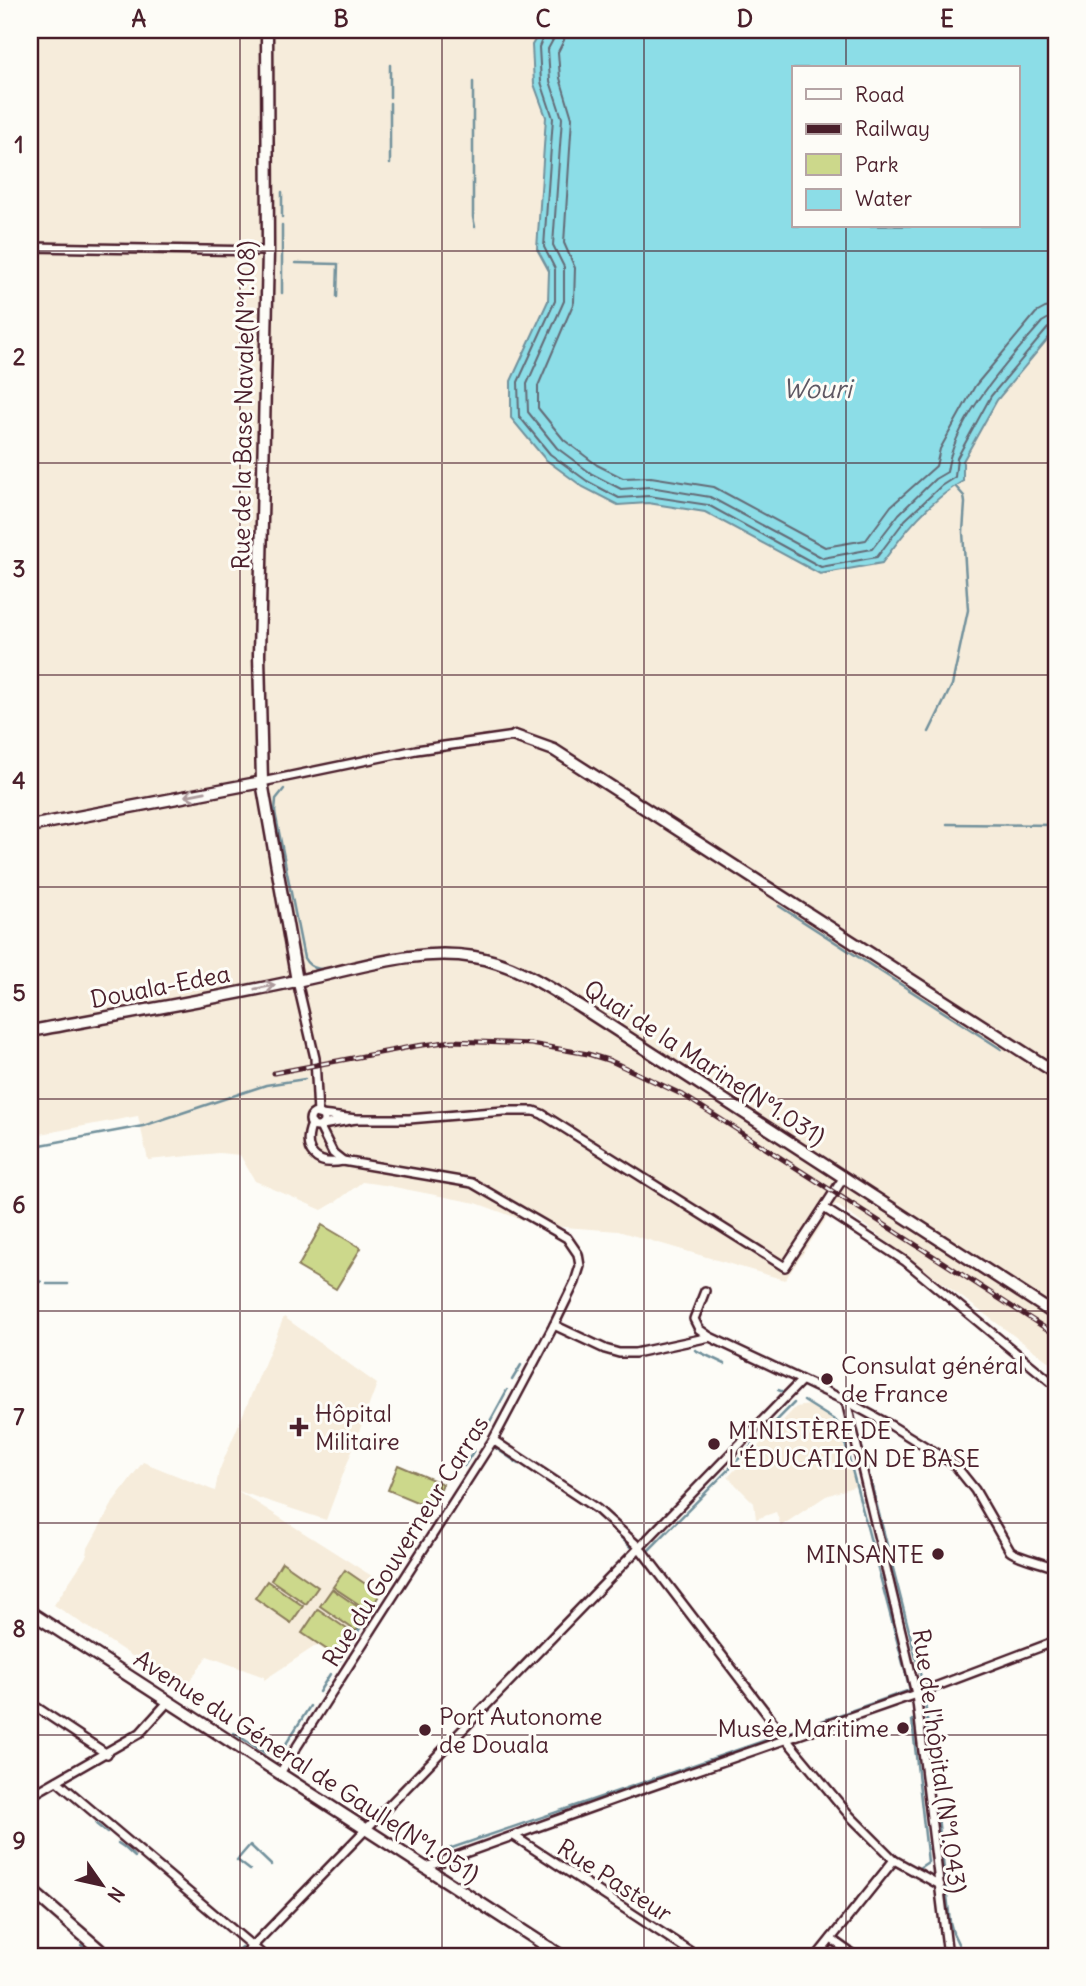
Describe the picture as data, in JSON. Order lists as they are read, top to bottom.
{
  "streets": {
    "main road": [
      "Rue de la Base Navale(N°1.108)",
      "Douala-Edea",
      "Quai de la Marine(N°1.031)",
      "Avenue du Géneral de Gaulle(N°1.051)"
    ],
    "street": ["Rue du Gouverneur Carras", "Rue de l'hôpital (N°1.043)", "Rue Pasteur"]
  },
  "crossings": [
    ["Douala-Edea", "Quai de la Marine(N°1.031)"],
    ["Rue du Gouverneur Carras", "Avenue du Géneral de Gaulle(N°1.051)"]
  ],
  "one_way": ["Douala-Edea"],
  "water": ["Wouri"],
  "places": {
    "other": [
      "Consulat général de France",
      "MINISTÈRE DE L'ÉDUCATION DE BASE",
      "MINSANTE",
      "Musée Maritime",
      "Port Autonome de Douala"
    ],
    "health": ["Hôpital Militaire"]
  },
  "legend": [
    "Road",
    "Railway",
    "Park",
    "Water"
  ],
  "north": "bottom right",
  "grid": {
    "columns": [
      "A",
      "B",
      "C",
      "D",
      "E"
    ],
    "rows": [
      "1",
      "2",
      "3",
      "4",
      "5",
      "6",
      "7",
      "8",
      "9"
    ]
  }
}
